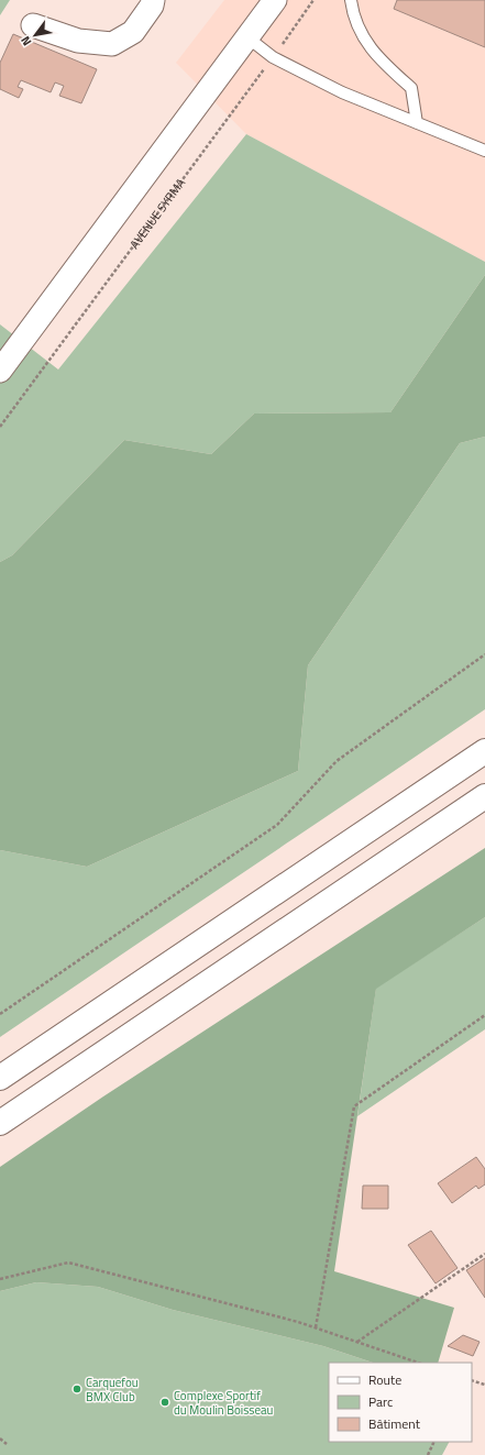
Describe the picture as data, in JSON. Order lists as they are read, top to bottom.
{
  "streets": {
    "path": ["AVENUE SYRMA"]
  },
  "places": ["Carquefou BMX Club", "Complexe Sportif du Moulin Boisseau"],
  "legend": ["Route", "Parc", "Bâtiment"],
  "north": "bottom left"
}
